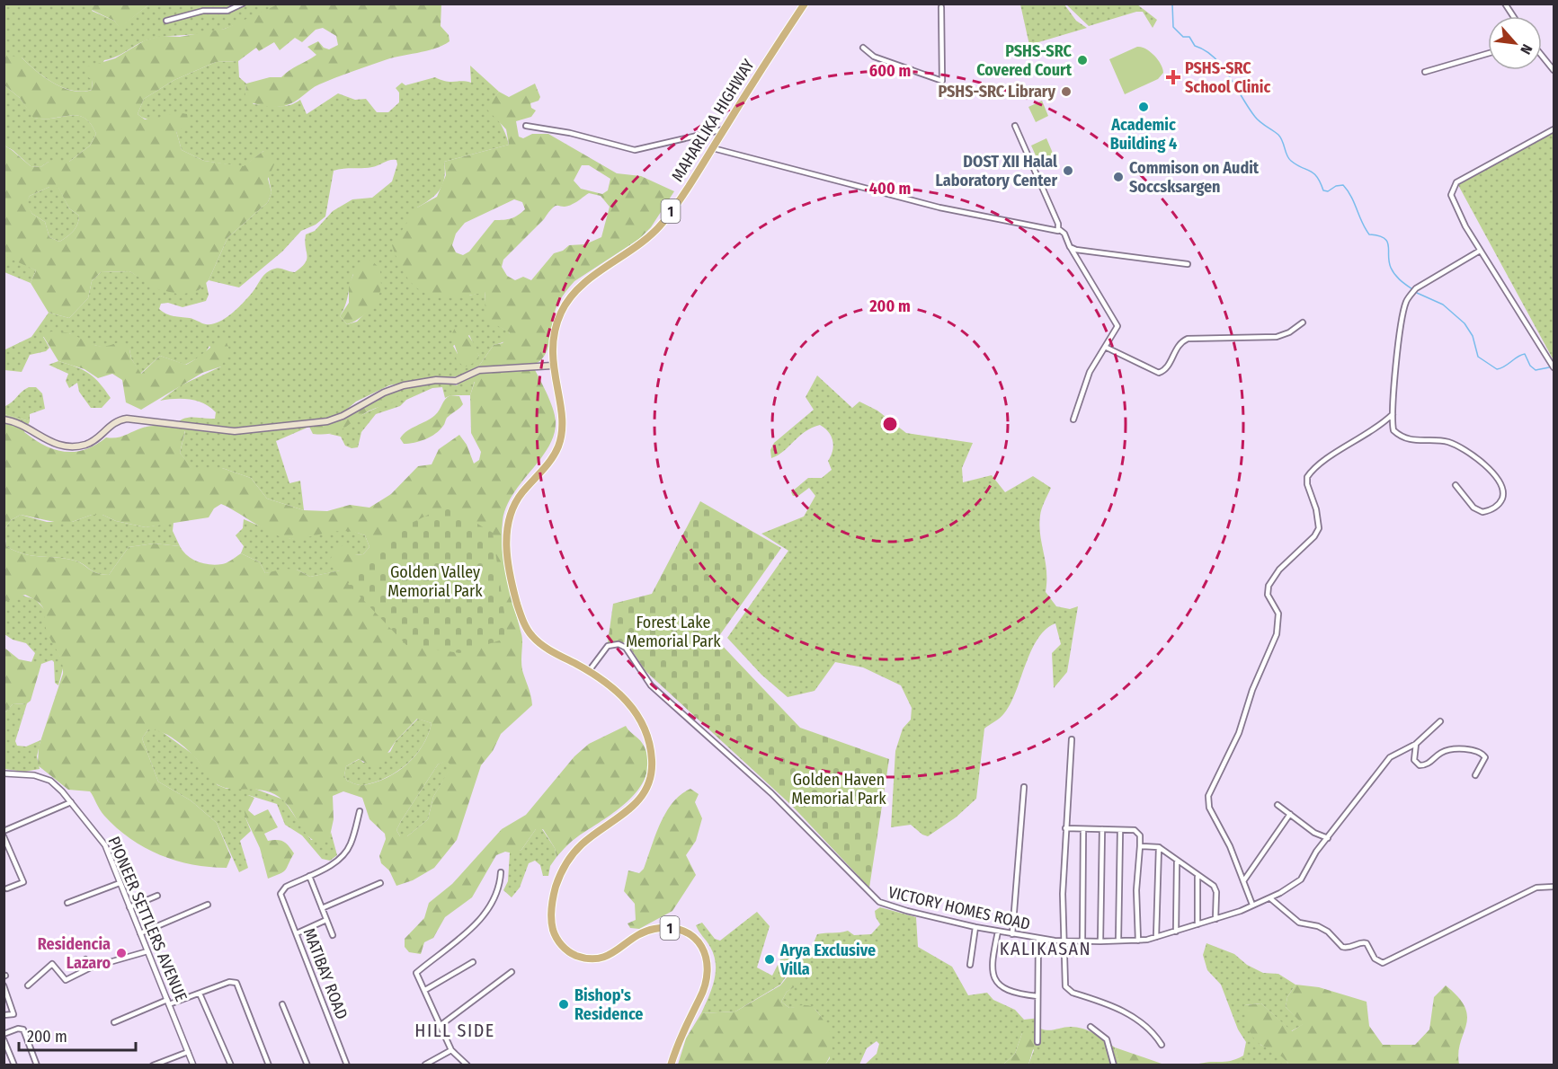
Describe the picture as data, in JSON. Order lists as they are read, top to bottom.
{
  "streets": {
    "highway": ["MAHARLIKA HIGHWAY", "1"],
    "street": ["VICTORY HOMES ROAD", "PIONEER SETTLERS AVENUE", "MATIBAY ROAD"]
  },
  "crossings": [
    ["MAHARLIKA HIGHWAY", "1"],
    ["MAHARLIKA HIGHWAY", "VICTORY HOMES ROAD"],
    ["1", "VICTORY HOMES ROAD"]
  ],
  "districts": ["KALIKASAN", "HILL SIDE"],
  "parks": ["Golden Valley Memorial Park", "Forest Lake Memorial Park", "Golden Haven Memorial Park"],
  "places": {
    "other": [
      "PSHS-SRC Covered Court",
      "PSHS-SRC Library",
      "Academic Building 4",
      "DOST XII Halal Laboratory Center",
      "Commison on Audit Soccsksargen",
      "Residencia Lazaro",
      "Arya Exclusive Villa",
      "Bishop's Residence"
    ],
    "health": ["PSHS-SRC School Clinic"]
  },
  "scale_bar": "200 m",
  "north": "bottom right",
  "rings": ["600 m", "400 m", "200 m"]
}
